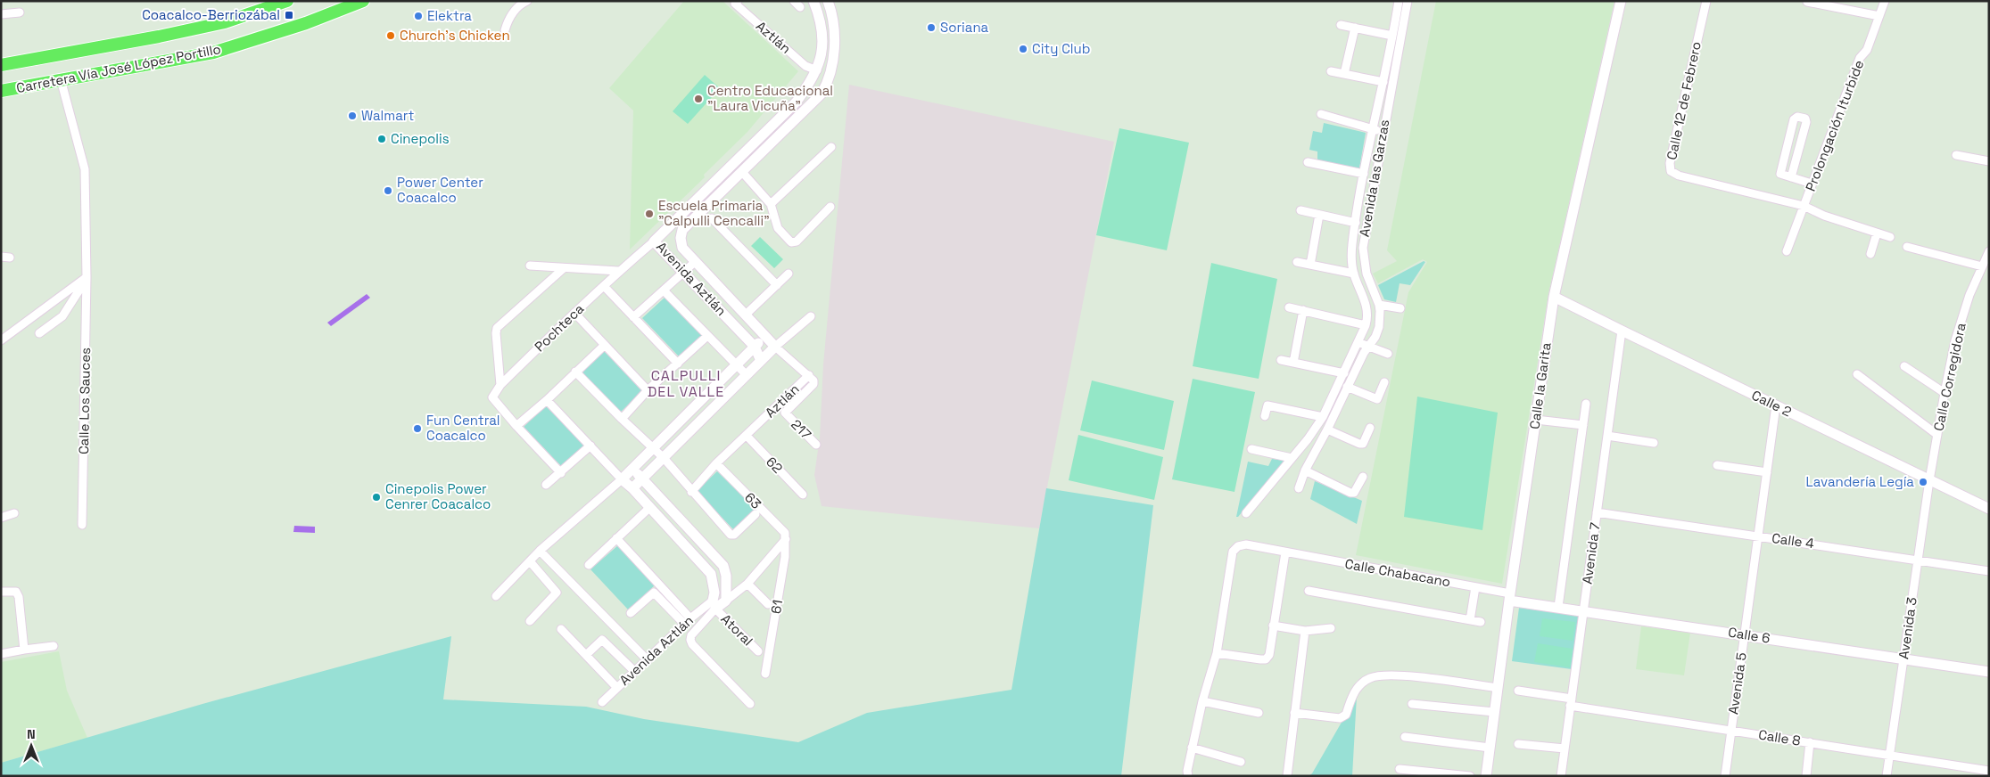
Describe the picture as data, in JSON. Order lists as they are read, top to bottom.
{
  "streets": {
    "main road": ["Carretera Vía José López Portillo"],
    "street": [
      "Aztlán",
      "Calle 12 de Febrero",
      "Prolongación Iturbide",
      "Avenida las Garzas",
      "Avenida Aztlán",
      "Pochteca",
      "Calle Corregidora",
      "Calle la Garita",
      "Calle Los Sauces",
      "Calle 2",
      "217",
      "62",
      "63",
      "Calle 4",
      "Avenida 7",
      "Calle Chabacano",
      "61",
      "Avenida 3",
      "Atoral",
      "Calle 6",
      "Avenida 5",
      "Calle 8"
    ]
  },
  "crossings": [
    ["Aztlán", "Avenida Aztlán"],
    ["Aztlán", "217"],
    ["Aztlán", "62"],
    ["Aztlán", "63"],
    ["Carretera Vía José López Portillo", "Calle Los Sauces"],
    ["Calle 12 de Febrero", "Prolongación Iturbide"],
    ["Avenida Aztlán", "Pochteca"],
    ["Avenida Aztlán", "Atoral"],
    ["Calle Corregidora", "Calle 2"],
    ["Calle Corregidora", "Avenida 3"],
    ["Calle la Garita", "Calle 2"],
    ["Calle la Garita", "Calle Chabacano"],
    ["Calle la Garita", "Calle 6"],
    ["Calle 2", "Avenida 7"],
    ["Calle 2", "Avenida 3"],
    ["Calle 2", "Avenida 5"],
    ["63", "61"],
    ["63", "Atoral"],
    ["Calle 4", "Avenida 7"],
    ["Calle 4", "Avenida 3"],
    ["Calle 4", "Avenida 5"],
    ["Avenida 7", "Calle 6"],
    ["Avenida 7", "Calle 8"],
    ["Calle Chabacano", "Calle 6"],
    ["61", "Atoral"],
    ["Avenida 3", "Calle 6"],
    ["Avenida 3", "Calle 8"],
    ["Calle 6", "Avenida 5"],
    ["Avenida 5", "Calle 8"]
  ],
  "districts": ["CALPULLI DEL VALLE"],
  "places": {
    "transit": ["Coacalco-Berriozábal"],
    "other": [
      "Elektra",
      "Soriana",
      "Church's Chicken",
      "City Club",
      "Centro Educacional \"Laura Vicuña\"",
      "Walmart",
      "Cinepolis",
      "Power Center Coacalco",
      "Escuela Primaria \"Calpulli Cencalli\"",
      "Fun Central Coacalco",
      "Lavandería Legía",
      "Cinepolis Power Cenrer Coacalco"
    ]
  },
  "north": "top"
}
